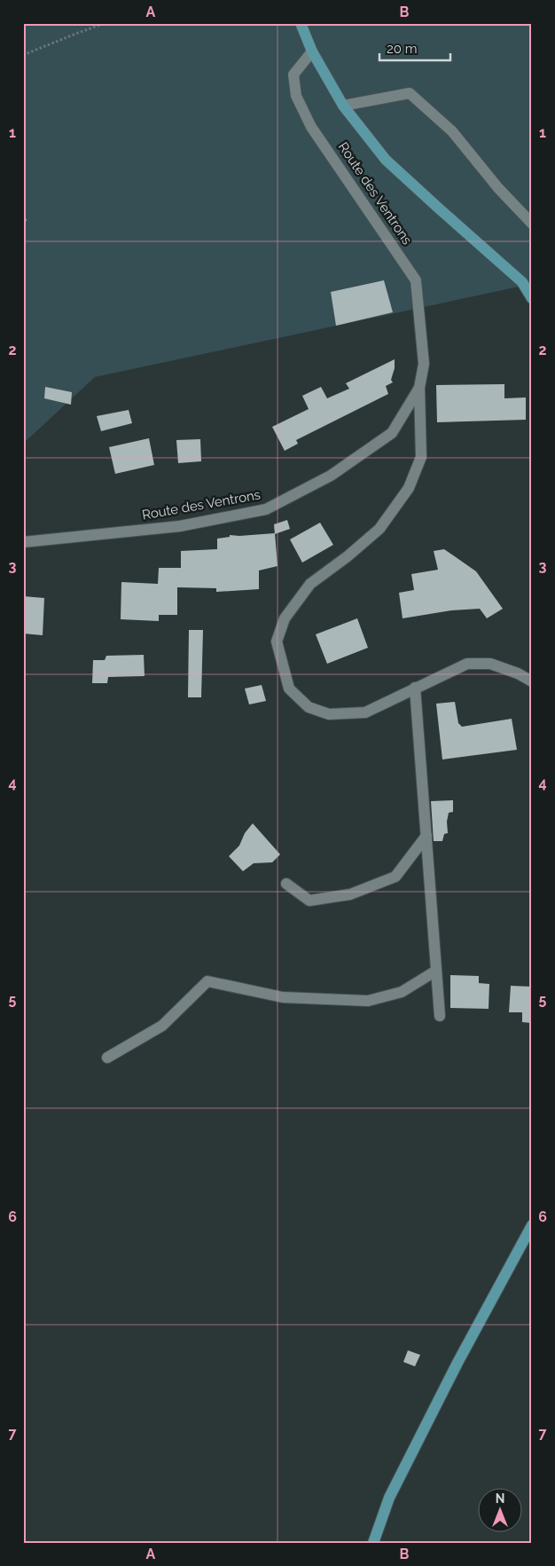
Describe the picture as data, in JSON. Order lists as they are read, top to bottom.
{
  "streets": {
    "street": ["Route des Ventrons"]
  },
  "scale_bar": "20 m",
  "north": "top",
  "grid": {
    "columns": ["A", "B"],
    "rows": [
      "1",
      "2",
      "3",
      "4",
      "5",
      "6",
      "7"
    ]
  }
}
